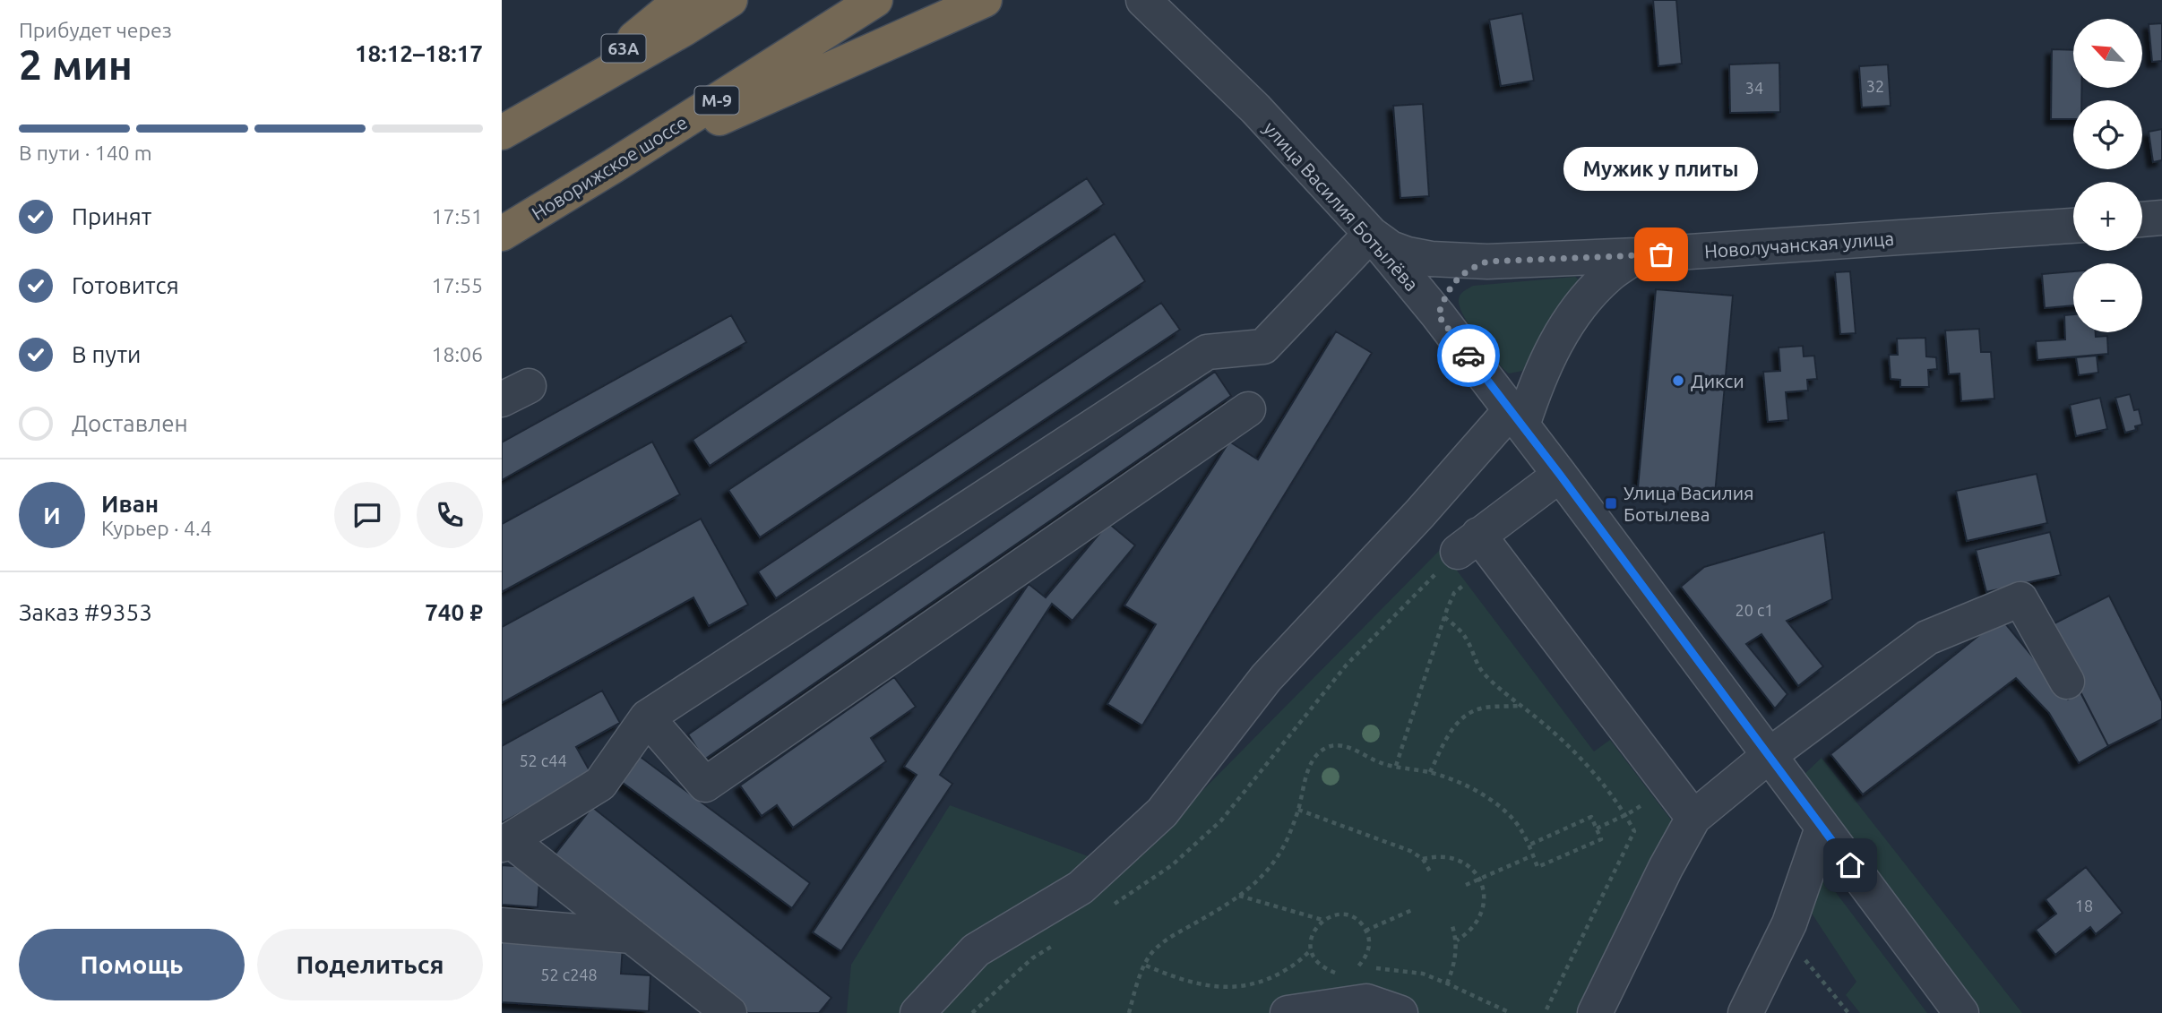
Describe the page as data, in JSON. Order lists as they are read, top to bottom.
{
  "streets": {
    "highway": ["63A", "М-9", "Новорижское шоссе"],
    "street": ["улица Василия Ботылёва", "Новолучанская улица"]
  },
  "crossings": [
    ["улица Василия Ботылёва", "Новолучанская улица"]
  ],
  "places": {
    "other": ["Мужик у плиты", "Дикси"],
    "transit": ["Улица Василия Ботылева"]
  },
  "house_numbers": [
    "32",
    "34",
    "20 с1",
    "52 с44",
    "18",
    "52 с248"
  ],
  "north": "top left",
  "page": {
    "heading": ["2 мин", "Прибудет через", "18:12–18:17"],
    "panel": [
      "Иван",
      "Курьер · 4.4",
      "Заказ #9353",
      "740 ₽"
    ],
    "map_buttons": ["+", "−"],
    "bar": "В пути · 140 m",
    "bubble": "Мужик у плиты",
    "list": [
      ["Принят", "17:51"],
      ["Готовится", "17:55"],
      ["В пути", "18:06"],
      "Доставлен"
    ],
    "round": "И",
    "buttons": ["Помощь", "Поделиться"]
  }
}
